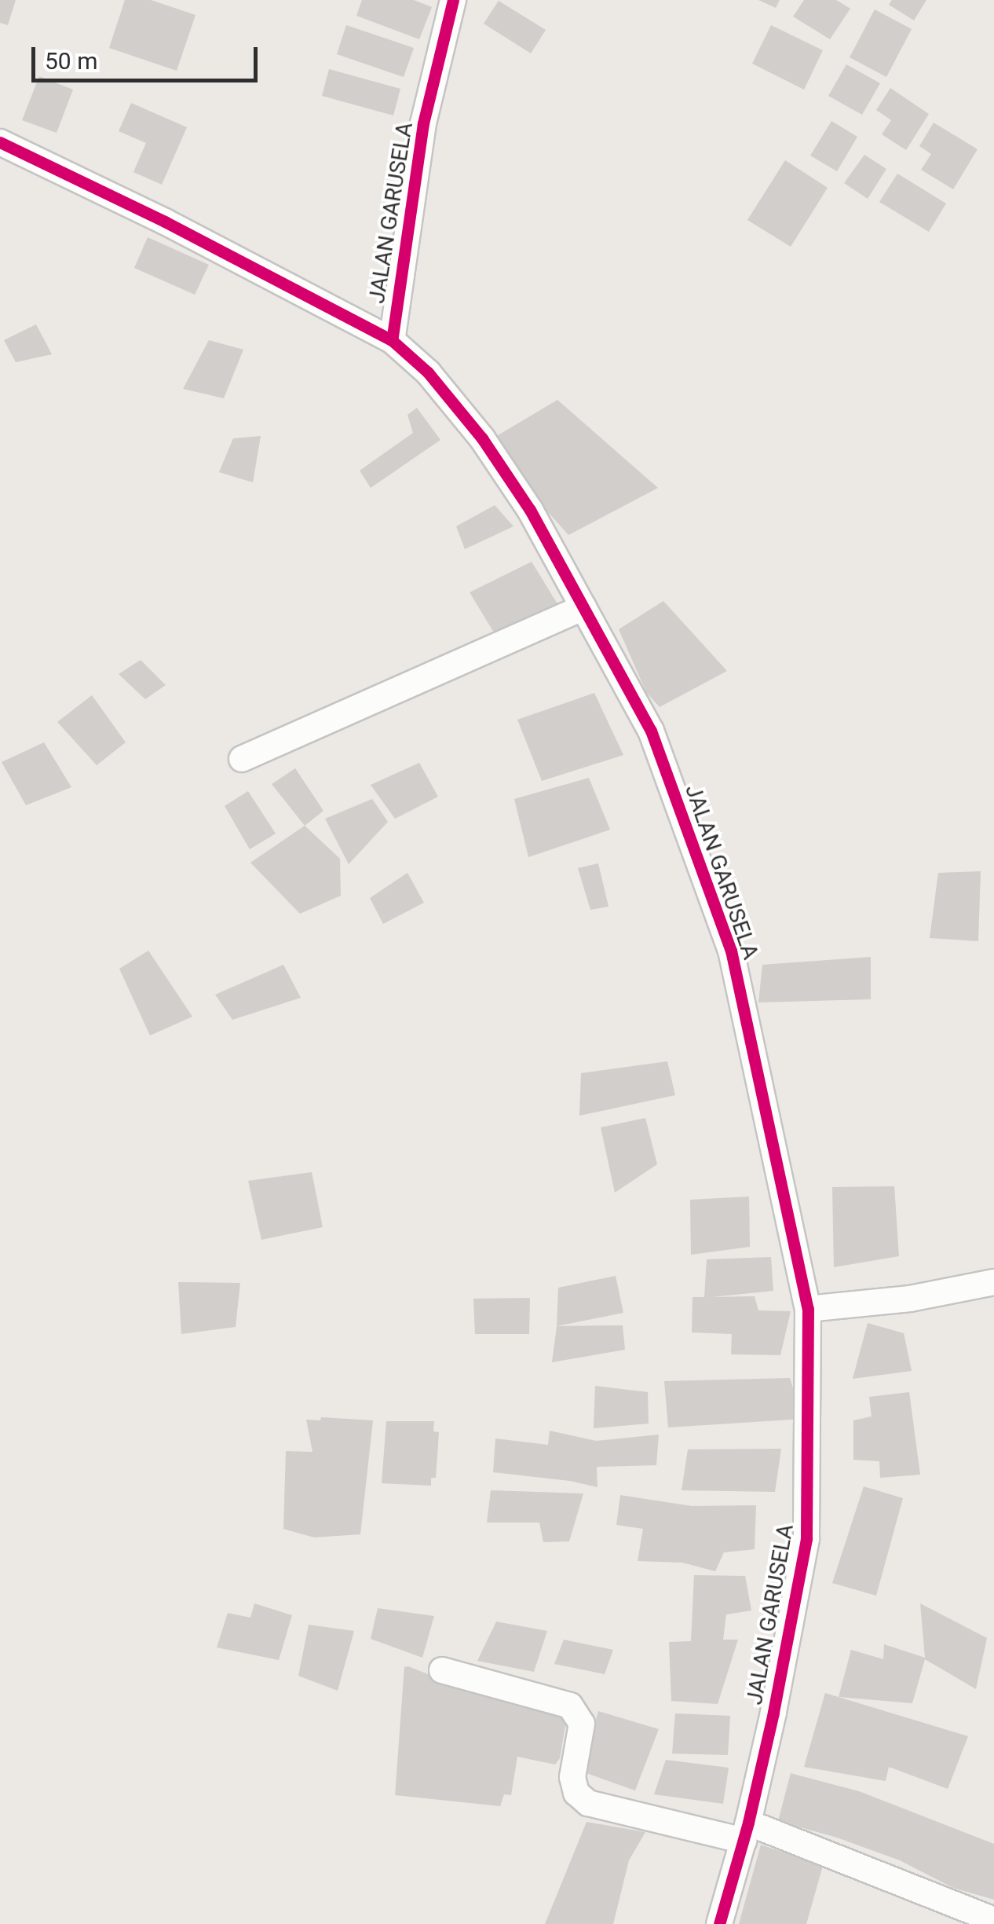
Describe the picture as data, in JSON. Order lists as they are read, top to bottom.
{
  "streets": {
    "street": ["JALAN GARUSELA"]
  },
  "scale_bar": "50 m"
}
